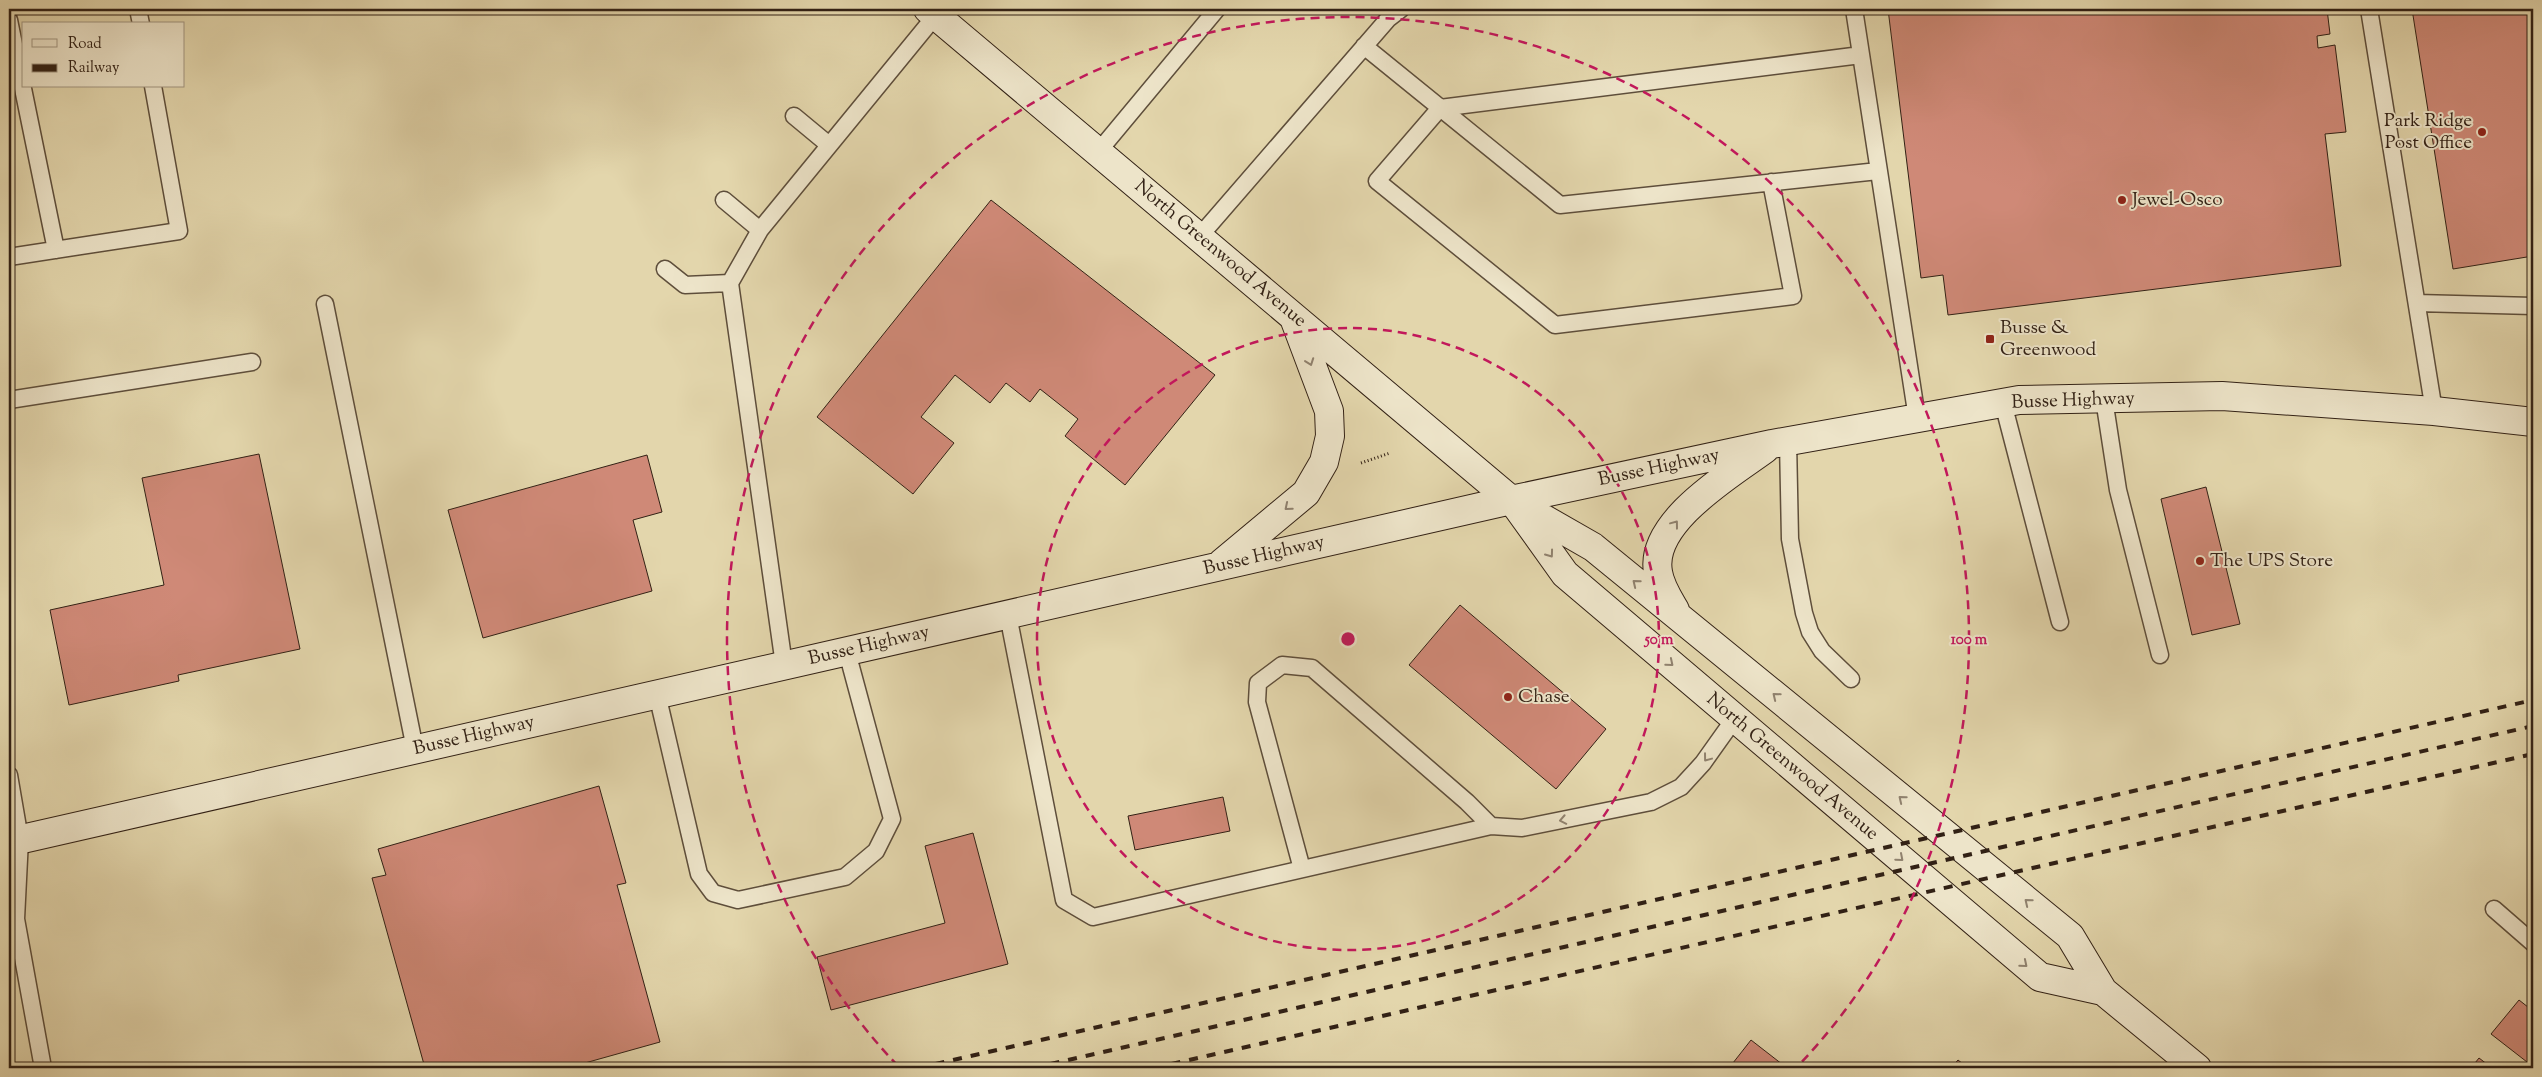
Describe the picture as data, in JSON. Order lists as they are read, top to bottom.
{
  "streets": {
    "main road": ["North Greenwood Avenue", "Busse Highway"]
  },
  "crossings": [
    ["North Greenwood Avenue", "Busse Highway"]
  ],
  "places": {
    "other": [
      "Park Ridge Post Office",
      "Jewel-Osco",
      "The UPS Store",
      "Chase"
    ],
    "transit": ["Busse & Greenwood"]
  },
  "legend": ["Road", "Railway"],
  "rings": ["50 m", "100 m"]
}
